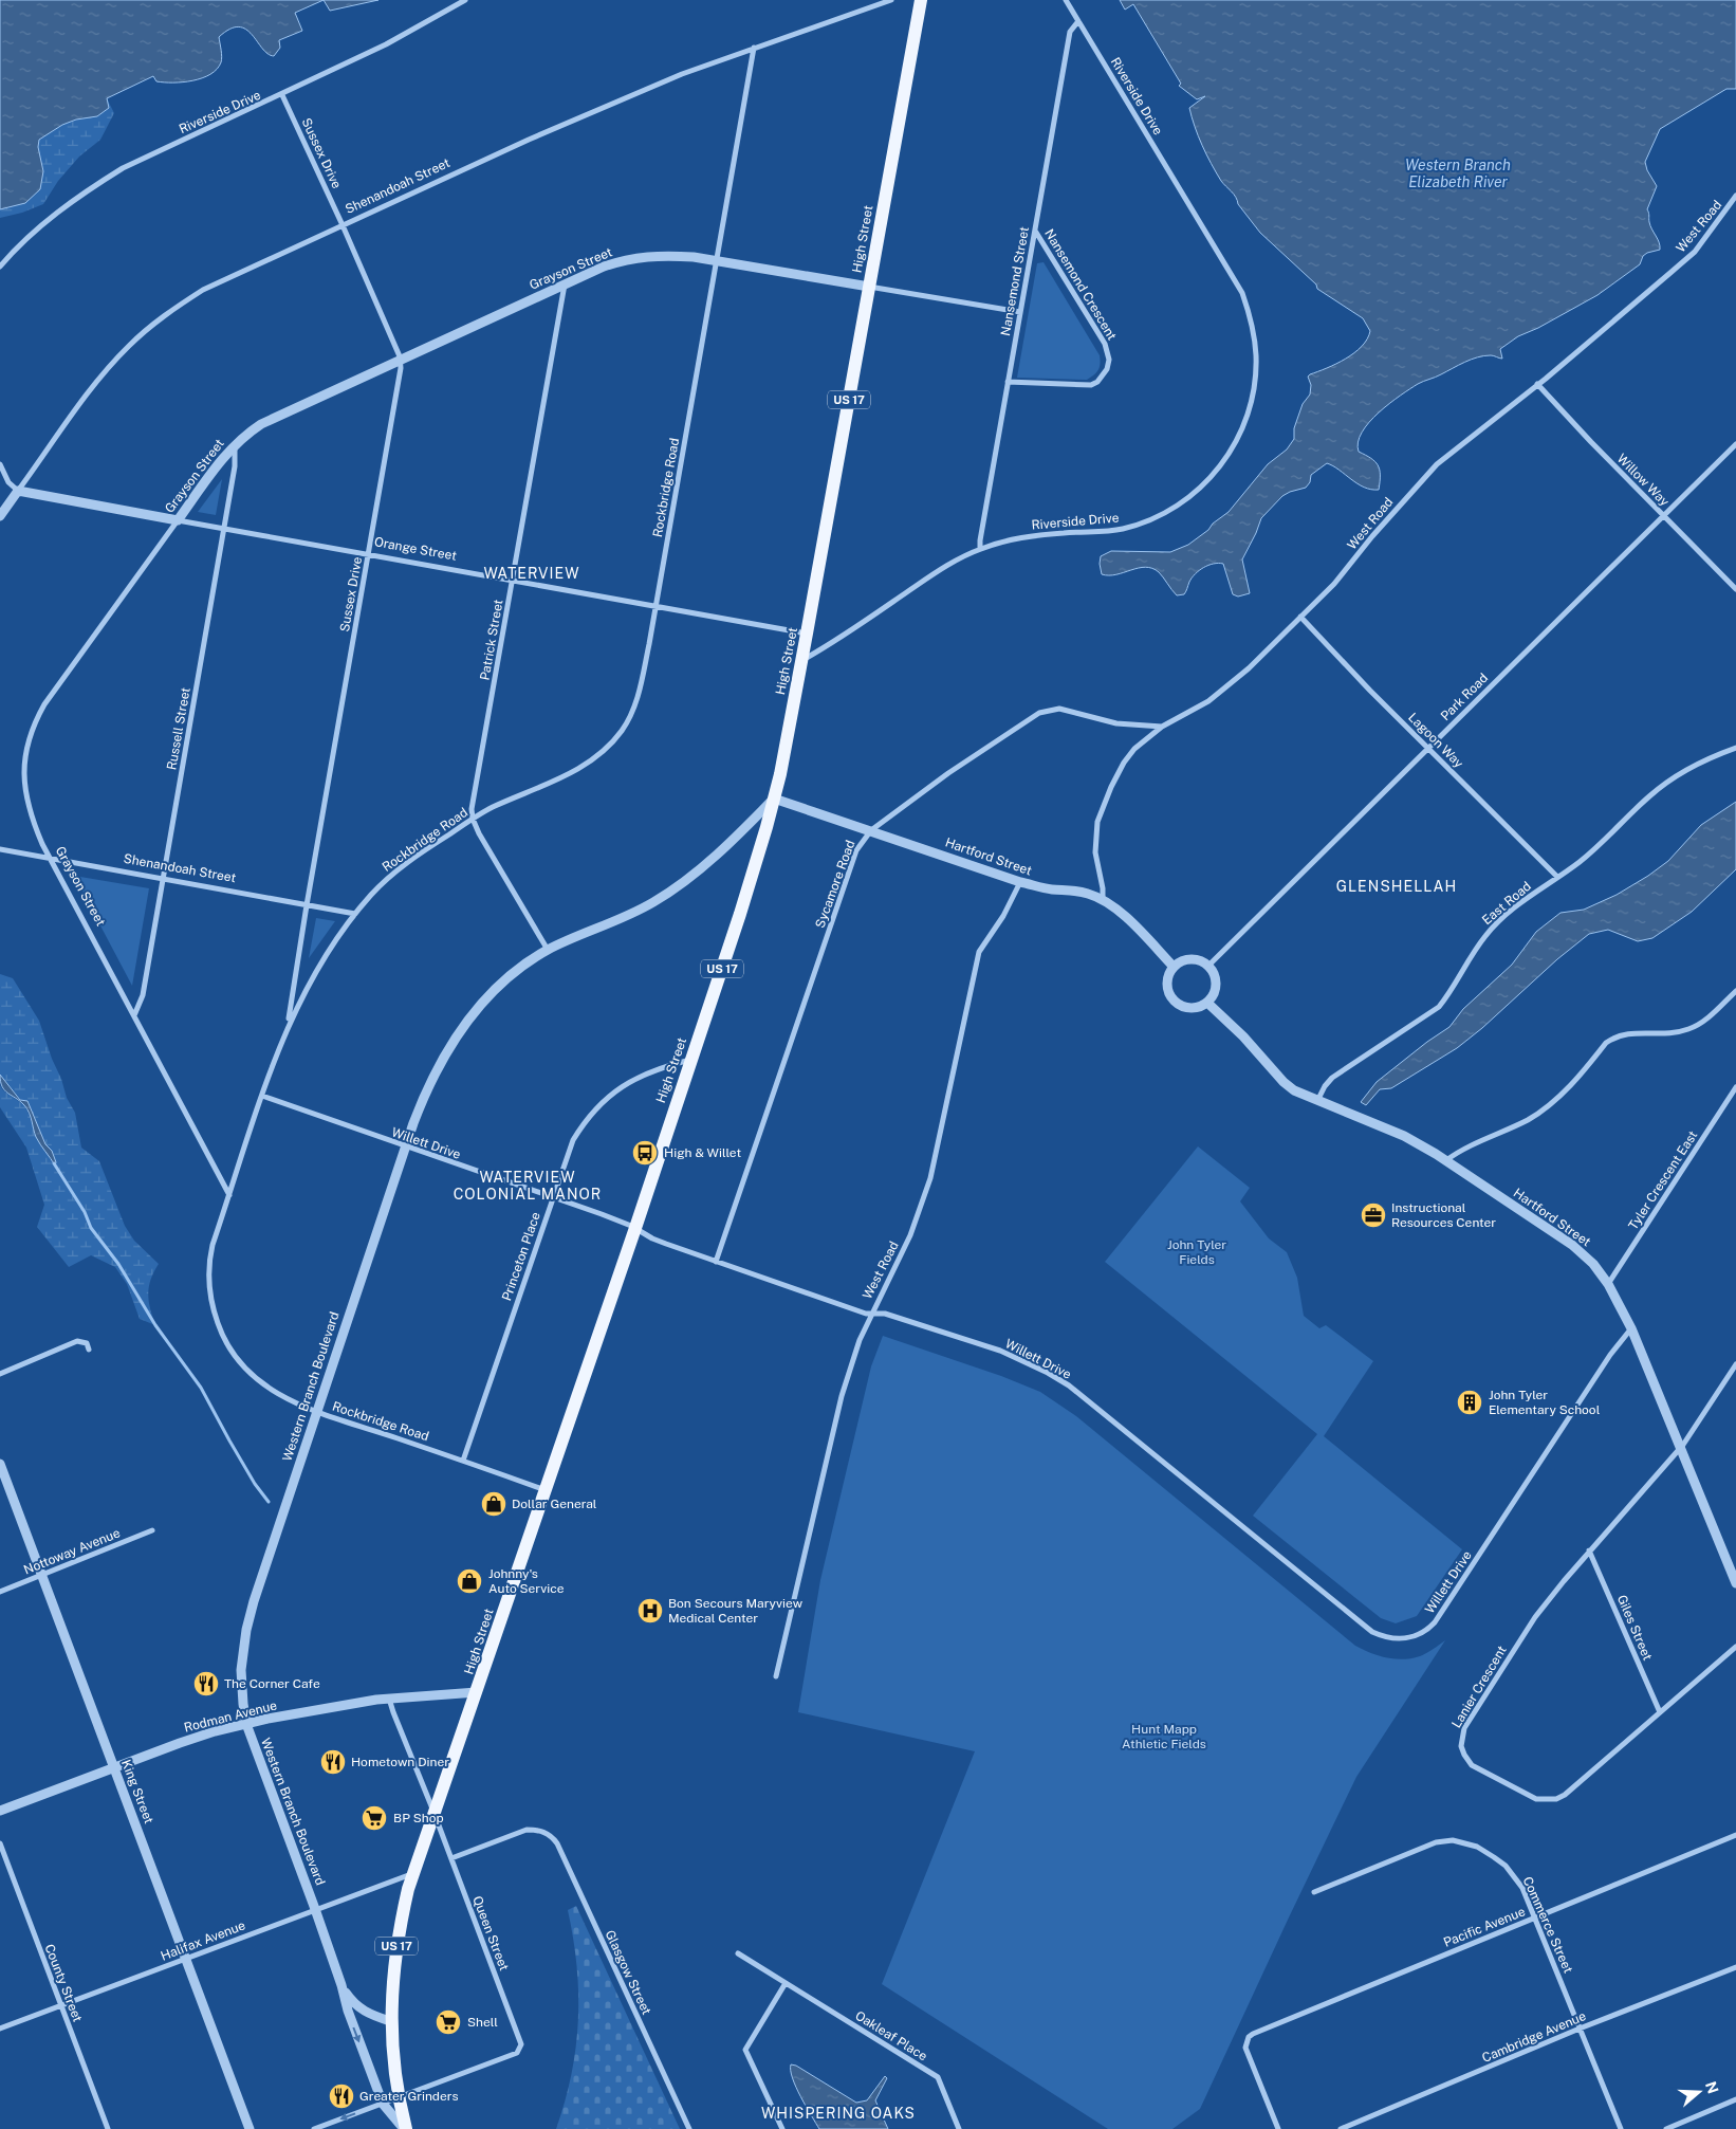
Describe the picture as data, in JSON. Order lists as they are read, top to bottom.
{
  "streets": {
    "main road": ["High Street", "US 17"],
    "street": [
      "Riverside Drive",
      "Sussex Drive",
      "Shenandoah Street",
      "West Road",
      "Grayson Street",
      "Nansemond Street",
      "Nansemond Crescent",
      "Willow Way",
      "Rockbridge Road",
      "Orange Street",
      "Patrick Street",
      "Park Road",
      "Russell Street",
      "Lagoon Way",
      "Hartford Street",
      "Sycamore Road",
      "East Road",
      "Willett Drive",
      "Tyler Crescent East",
      "Princeton Place",
      "Western Branch Boulevard",
      "Nottoway Avenue",
      "Giles Street",
      "Lanier Crescent",
      "Rodman Avenue",
      "King Street",
      "Commerce Street",
      "Pacific Avenue",
      "Queen Street",
      "Halifax Avenue",
      "Glasgow Street",
      "County Street",
      "Oakleaf Place",
      "Cambridge Avenue"
    ]
  },
  "crossings": [
    ["Riverside Drive", "Sussex Drive"],
    ["Riverside Drive", "High Street"],
    ["Riverside Drive", "Nansemond Street"],
    ["Sussex Drive", "Shenandoah Street"],
    ["Sussex Drive", "Grayson Street"],
    ["Sussex Drive", "Rockbridge Road"],
    ["Sussex Drive", "Orange Street"],
    ["Shenandoah Street", "Grayson Street"],
    ["Shenandoah Street", "Rockbridge Road"],
    ["Shenandoah Street", "Orange Street"],
    ["Shenandoah Street", "Russell Street"],
    ["West Road", "Willow Way"],
    ["West Road", "Lagoon Way"],
    ["West Road", "Hartford Street"],
    ["West Road", "Sycamore Road"],
    ["West Road", "Willett Drive"],
    ["High Street", "Grayson Street"],
    ["High Street", "Rockbridge Road"],
    ["High Street", "Orange Street"],
    ["High Street", "Hartford Street"],
    ["High Street", "Willett Drive"],
    ["High Street", "Princeton Place"],
    ["High Street", "Western Branch Boulevard"],
    ["High Street", "Rodman Avenue"],
    ["High Street", "Queen Street"],
    ["High Street", "Halifax Avenue"],
    ["Grayson Street", "Nansemond Street"],
    ["Grayson Street", "Rockbridge Road"],
    ["Grayson Street", "Orange Street"],
    ["Grayson Street", "Patrick Street"],
    ["Grayson Street", "Russell Street"],
    ["Nansemond Street", "Nansemond Crescent"],
    ["Willow Way", "Park Road"],
    ["Rockbridge Road", "Orange Street"],
    ["Rockbridge Road", "Patrick Street"],
    ["Rockbridge Road", "Willett Drive"],
    ["Rockbridge Road", "Princeton Place"],
    ["Rockbridge Road", "Western Branch Boulevard"],
    ["Orange Street", "Patrick Street"],
    ["Orange Street", "Russell Street"],
    ["Park Road", "Lagoon Way"],
    ["Park Road", "Hartford Street"],
    ["Lagoon Way", "East Road"],
    ["Hartford Street", "Sycamore Road"],
    ["Hartford Street", "East Road"],
    ["Hartford Street", "Willett Drive"],
    ["Hartford Street", "Tyler Crescent East"],
    ["Hartford Street", "Western Branch Boulevard"],
    ["Hartford Street", "Lanier Crescent"],
    ["Sycamore Road", "Willett Drive"],
    ["Willett Drive", "Princeton Place"],
    ["Willett Drive", "Western Branch Boulevard"],
    ["Western Branch Boulevard", "Rodman Avenue"],
    ["Western Branch Boulevard", "Queen Street"],
    ["Western Branch Boulevard", "Halifax Avenue"],
    ["Nottoway Avenue", "King Street"],
    ["Giles Street", "Lanier Crescent"],
    ["Rodman Avenue", "King Street"],
    ["Rodman Avenue", "Queen Street"],
    ["King Street", "Halifax Avenue"],
    ["Commerce Street", "Pacific Avenue"],
    ["Commerce Street", "Cambridge Avenue"],
    ["Queen Street", "Glasgow Street"],
    ["Halifax Avenue", "County Street"]
  ],
  "districts": [
    "WATERVIEW",
    "GLENSHELLAH",
    "WATERVIEW COLONIAL MANOR",
    "WHISPERING OAKS"
  ],
  "water": ["Western Branch Elizabeth River"],
  "parks": ["John Tyler Fields", "Hunt Mapp Athletic Fields"],
  "places": {
    "bus stop": ["High & Willet"],
    "office": ["Instructional Resources Center"],
    "building": ["John Tyler Elementary School"],
    "shop": ["Dollar General", "Johnny's Auto Service"],
    "hospital": ["Bon Secours Maryview Medical Center"],
    "restaurant": ["The Corner Cafe", "Hometown Diner", "Greater Grinders"],
    "supermarket": ["BP Shop", "Shell"]
  },
  "north": "right"
}
